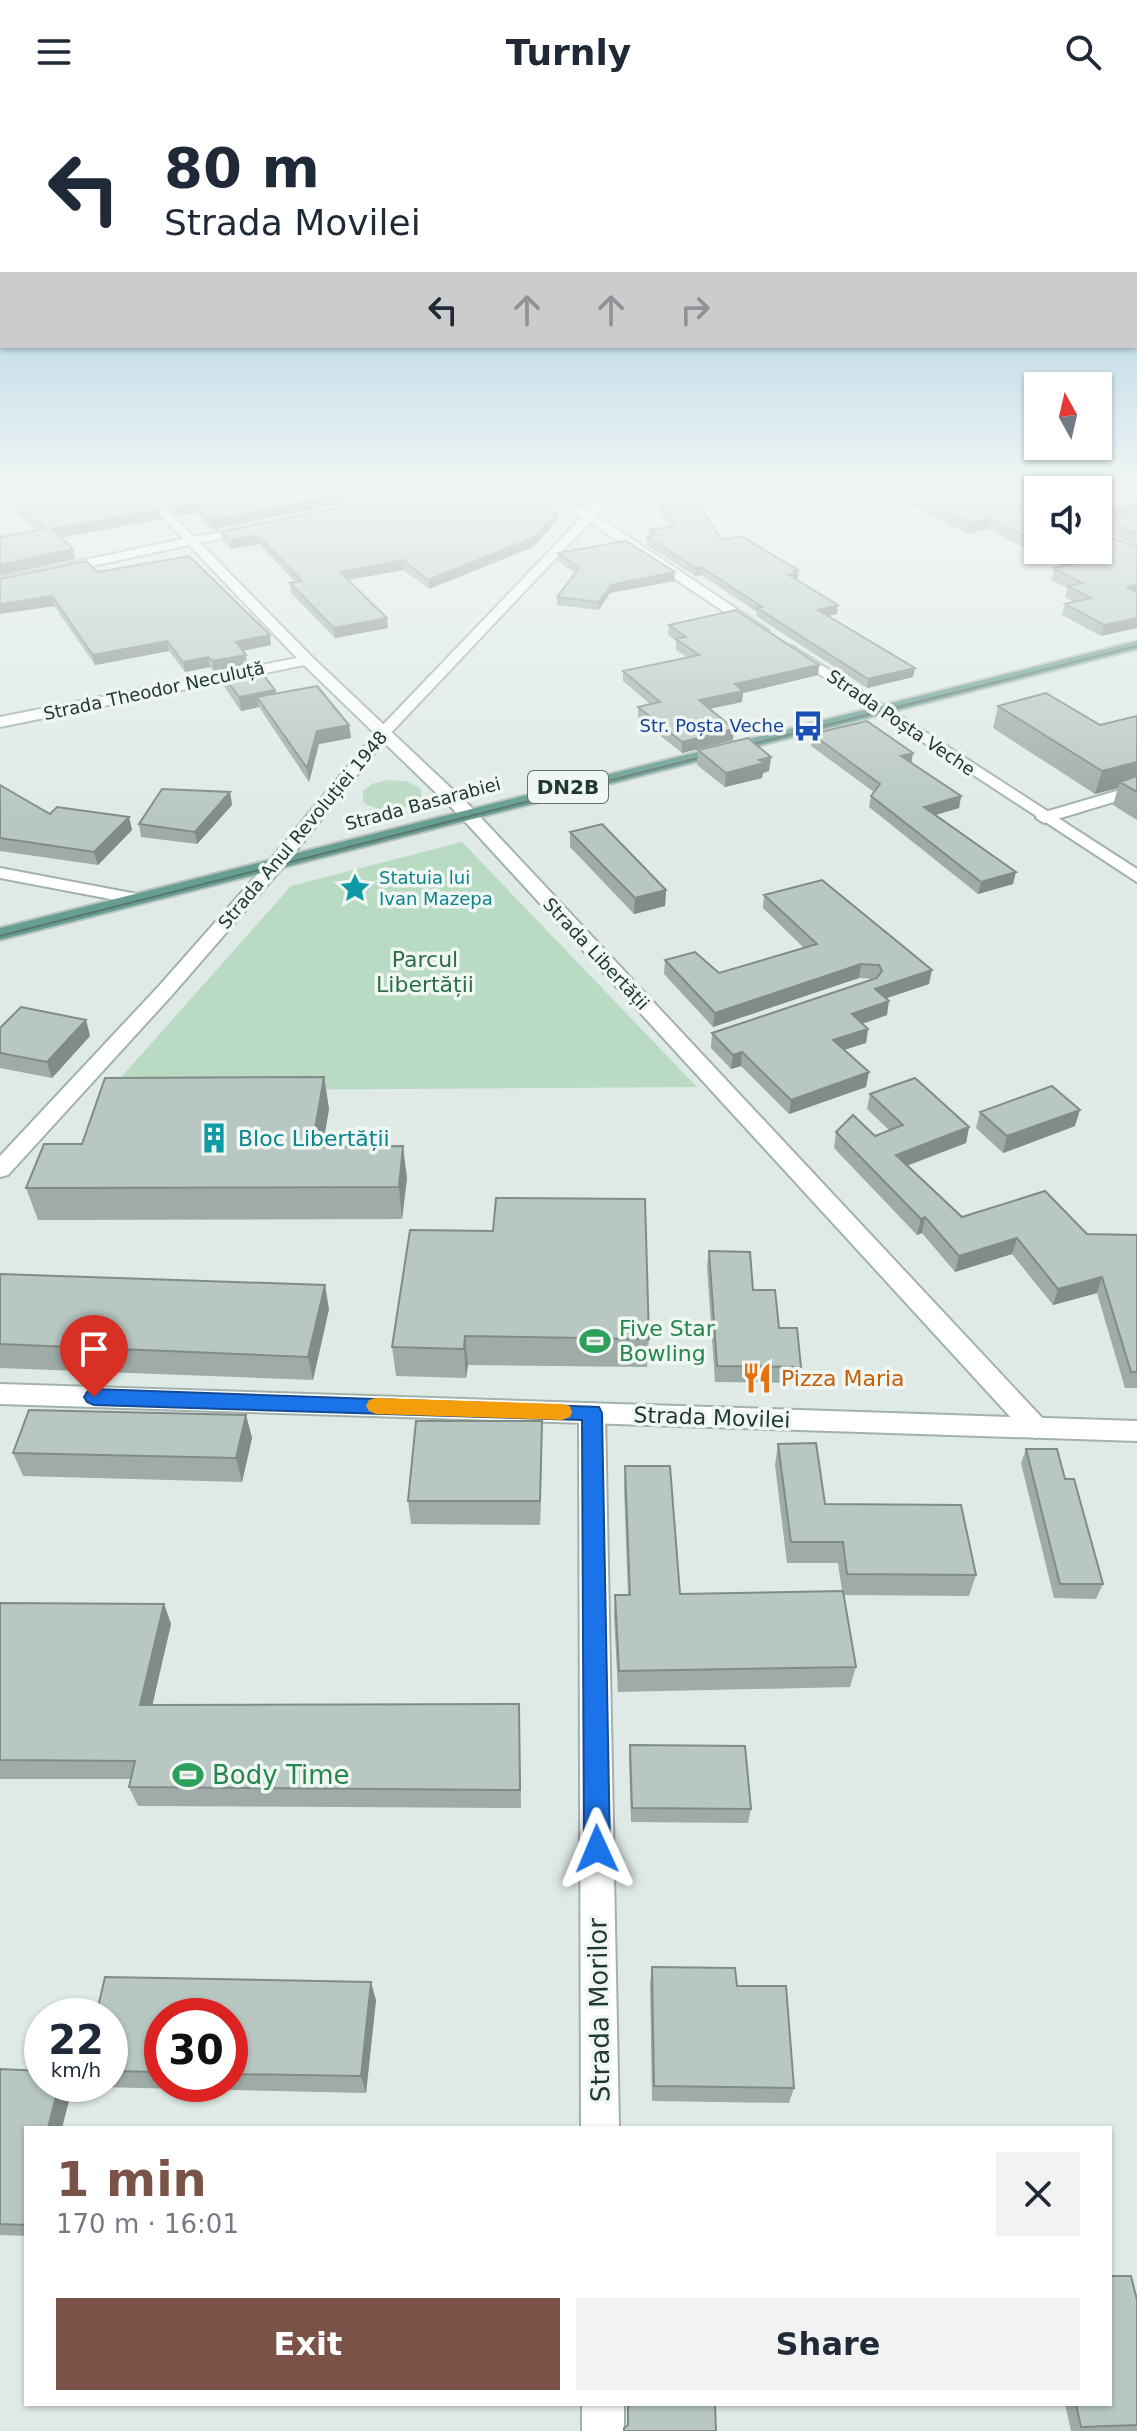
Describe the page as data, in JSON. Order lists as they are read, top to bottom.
{
  "streets": {
    "main road": ["DN2B", "Strada Basarabiei"],
    "street": [
      "Strada Theodor Neculuță",
      "Strada Poșta Veche",
      "Strada Anul Revoluției 1948",
      "Strada Libertății",
      "Strada Movilei",
      "Strada Morilor"
    ]
  },
  "crossings": [
    ["Strada Theodor Neculuță", "Strada Libertății"],
    ["Strada Poșta Veche", "Strada Basarabiei"],
    ["Strada Basarabiei", "Strada Anul Revoluției 1948"],
    ["Strada Basarabiei", "Strada Libertății"],
    ["Strada Anul Revoluției 1948", "Strada Libertății"],
    ["Strada Libertății", "Strada Movilei"],
    ["Strada Movilei", "Strada Morilor"]
  ],
  "parks": ["Parcul Libertății"],
  "places": {
    "bus stop": ["Str. Poșta Veche"],
    "place": ["Statuia lui Ivan Mazepa"],
    "building": ["Bloc Libertății"],
    "sports": ["Five Star Bowling", "Body Time"],
    "restaurant": ["Pizza Maria"]
  },
  "north": "top",
  "page": {
    "header": "Turnly",
    "turn": ["80 m", "Strada Movilei"],
    "speed": "22 km/h",
    "limit": "30",
    "heading": ["1 min", "170 m · 16:01"],
    "buttons": ["Exit", "Share"]
  }
}
